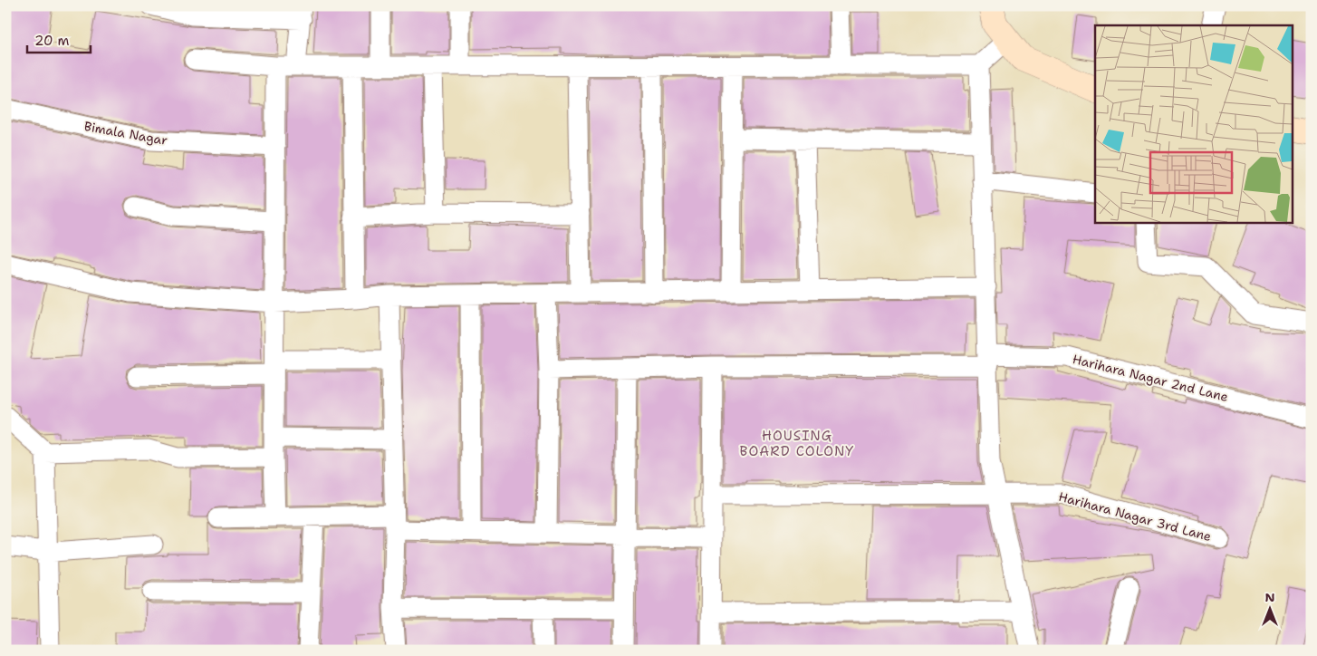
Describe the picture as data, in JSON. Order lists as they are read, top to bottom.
{
  "streets": {
    "street": ["Bimala Nagar", "Harihara Nagar 2nd Lane", "Harihara Nagar 3rd Lane"]
  },
  "districts": ["HOUSING BOARD COLONY"],
  "scale_bar": "20 m",
  "north": "top"
}
